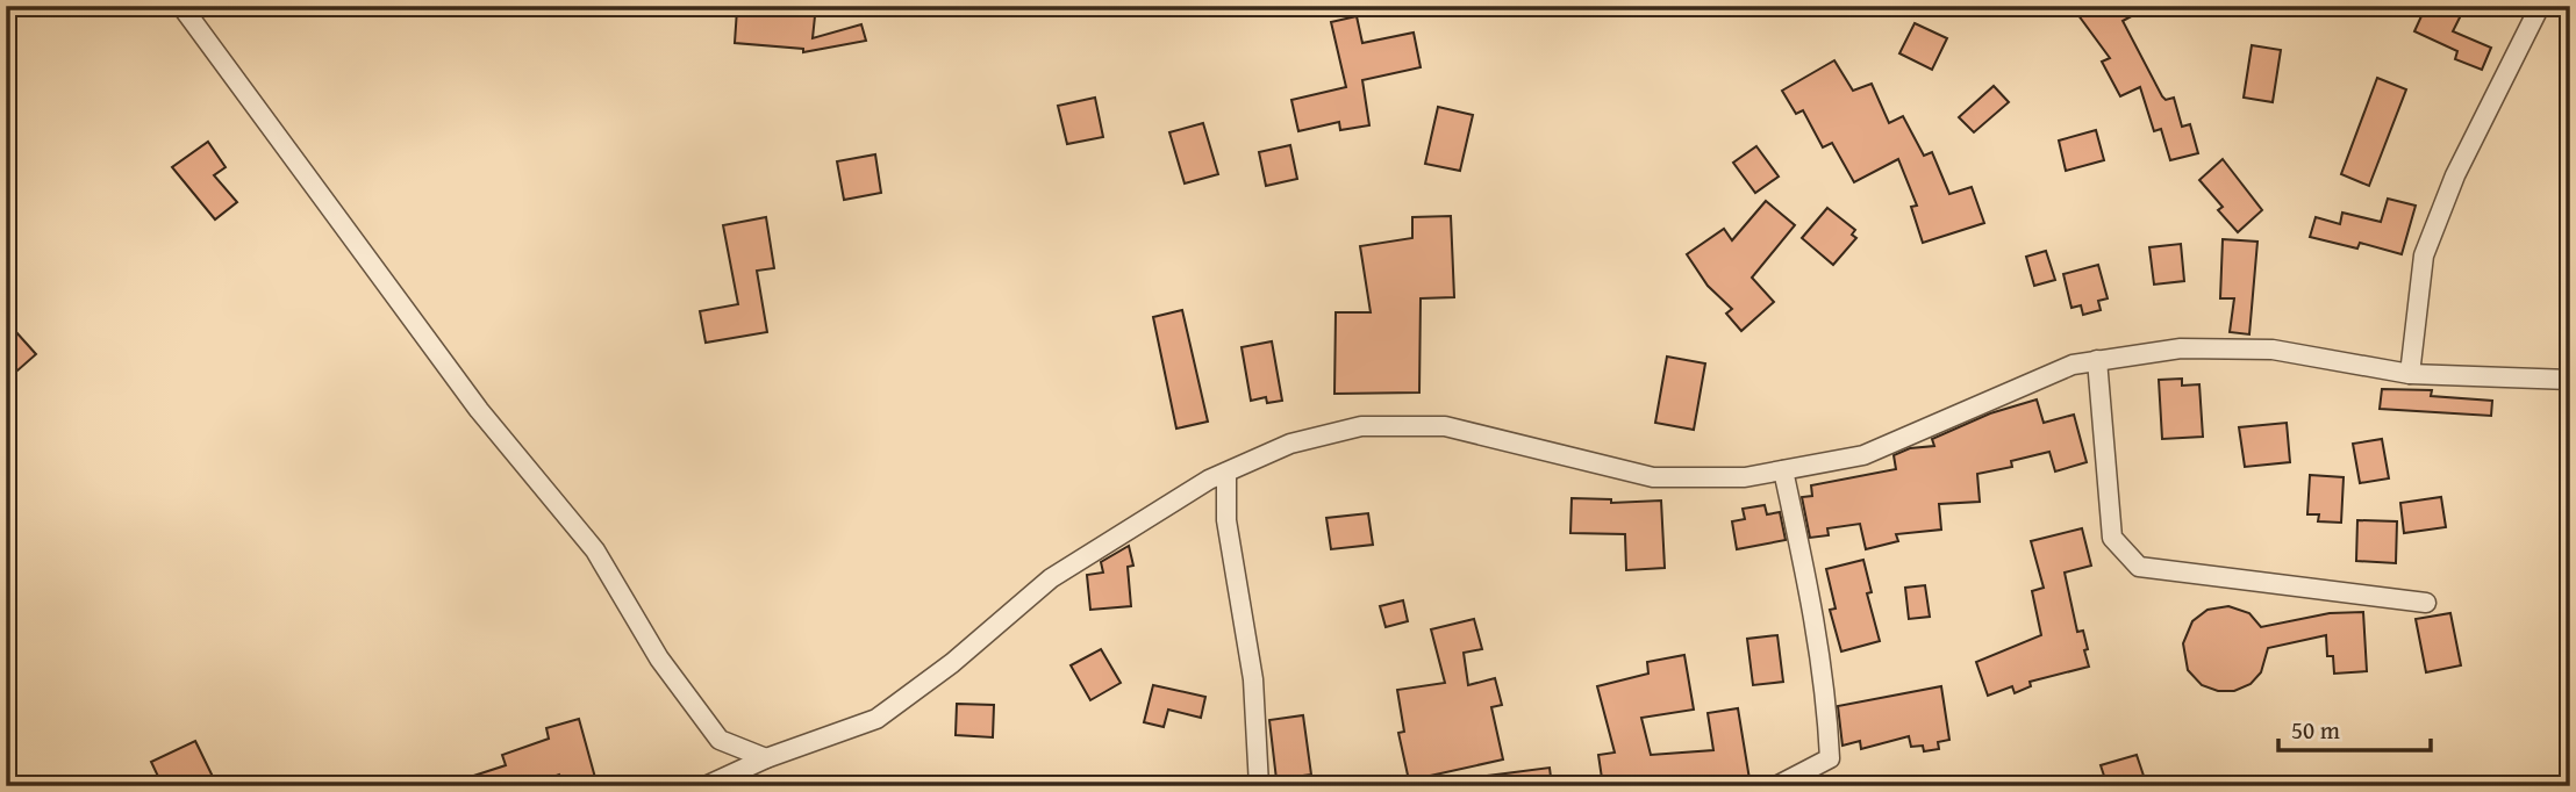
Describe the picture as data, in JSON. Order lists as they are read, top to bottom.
{
  "scale_bar": "50 m"
}
